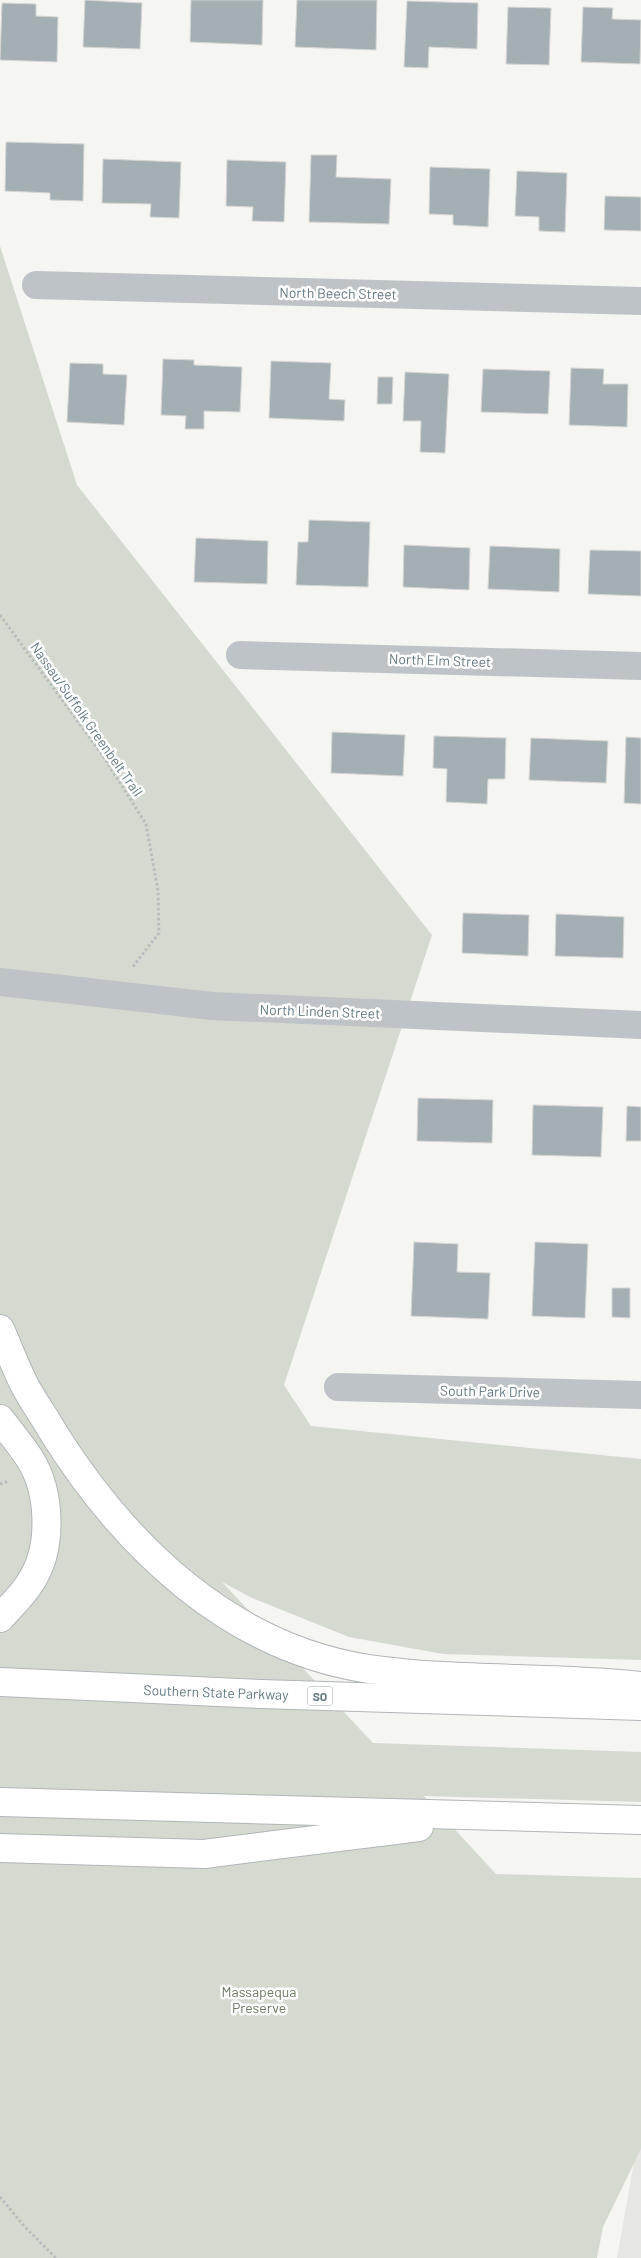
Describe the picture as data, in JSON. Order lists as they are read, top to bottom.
{
  "streets": {
    "highway": ["Southern State Parkway", "SO"],
    "street": [
      "North Beech Street",
      "North Elm Street",
      "North Linden Street",
      "South Park Drive"
    ],
    "path": ["Nassau/Suffolk Greenbelt Trail"]
  },
  "parks": ["Massapequa Preserve"]
}
